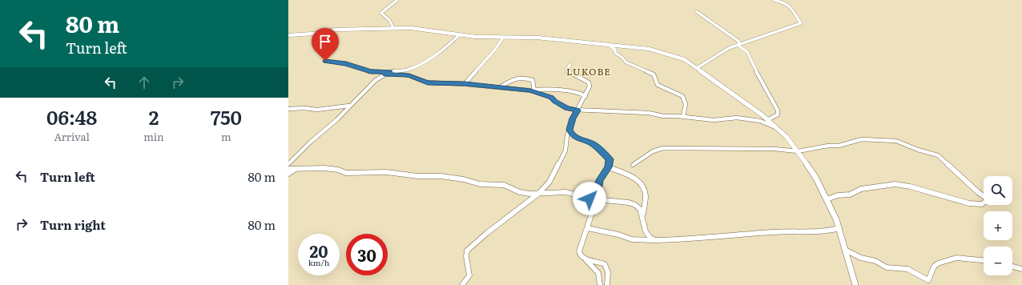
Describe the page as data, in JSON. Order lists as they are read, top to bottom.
{
  "districts": ["LUKOBE"],
  "page": {
    "turn": ["80 m", "Turn left"],
    "eta": [
      "06:48",
      "Arrival",
      "2",
      "min",
      "750",
      "m"
    ],
    "list": [
      {
        "name": "Turn left",
        "value": "80 m"
      },
      {
        "name": "Turn right",
        "value": "80 m"
      }
    ],
    "map_buttons": ["+", "−"],
    "speed": "20 km/h",
    "limit": "30"
  }
}
